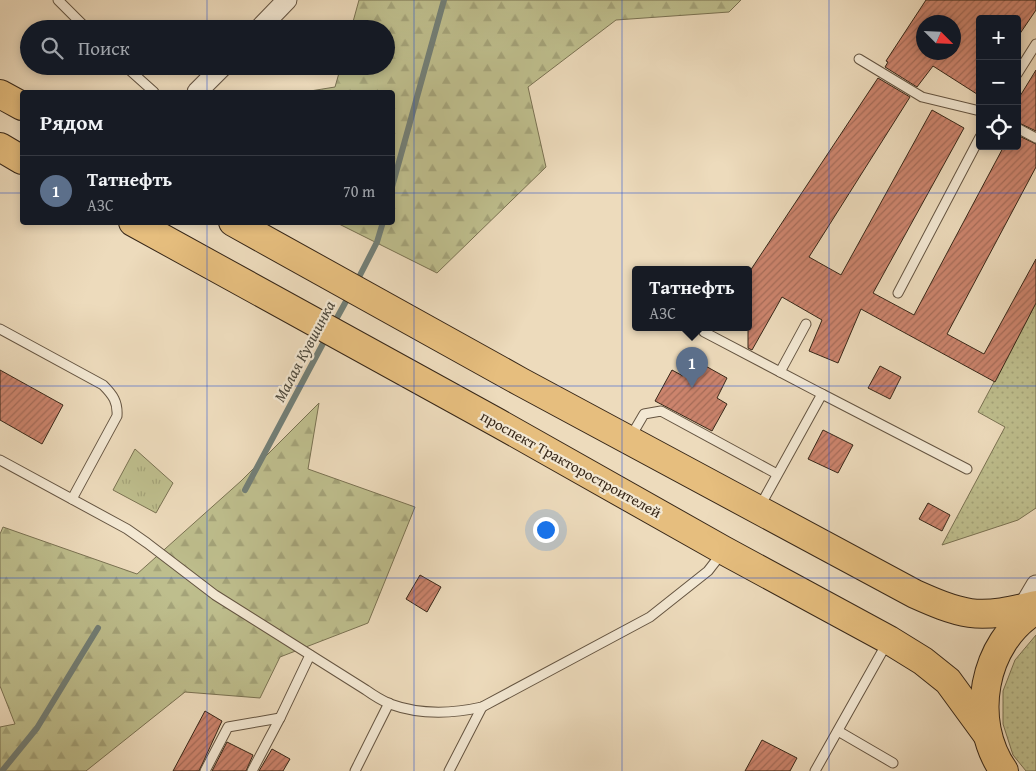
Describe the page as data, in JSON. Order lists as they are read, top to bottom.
{
  "streets": {
    "main road": ["проспект Тракторостроителей"]
  },
  "water": ["Малая Кувшинка"],
  "north": "bottom right",
  "page": {
    "map_buttons": ["+", "−"],
    "search": "Поиск",
    "heading": "Рядом",
    "list": [
      {
        "mark": "1",
        "name": "Татнефть",
        "note": "АЗС",
        "value": "70 m"
      }
    ],
    "popup": ["Татнефть", "АЗС"],
    "pins": "1"
  }
}
